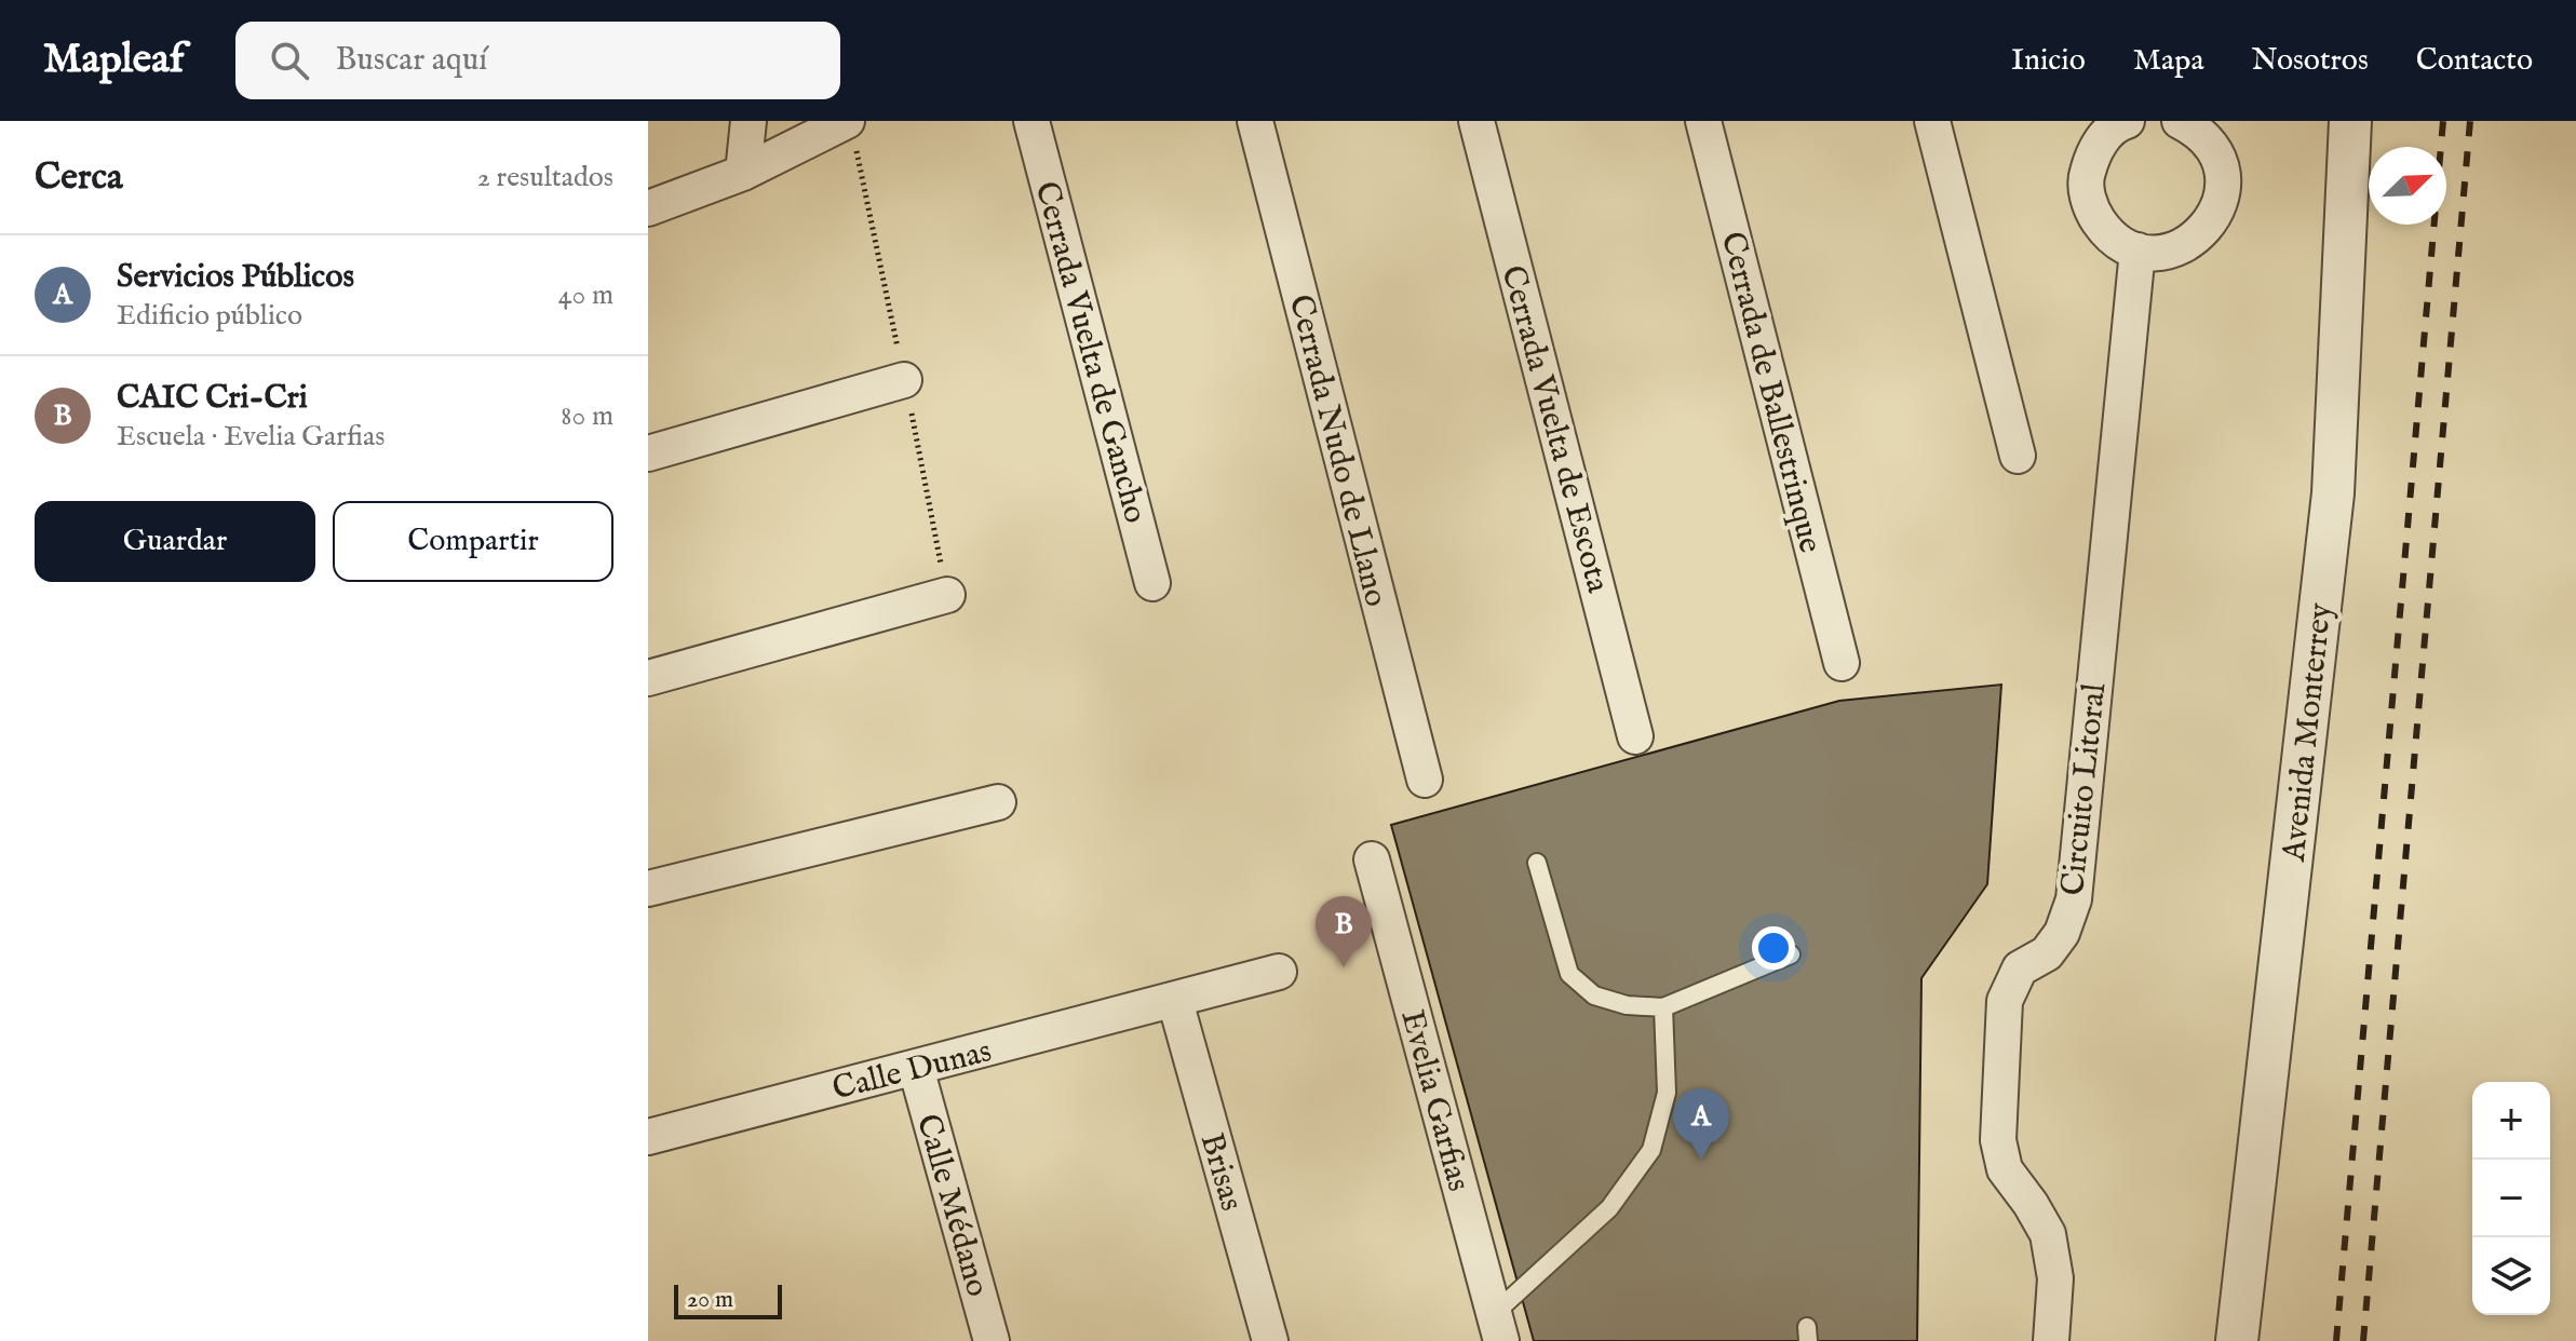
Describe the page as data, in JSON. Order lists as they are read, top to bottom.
{
  "streets": {
    "street": [
      "Cerrada Vuelta de Gancho",
      "Cerrada de Ballestrinque",
      "Cerrada Vuelta de Escota",
      "Cerrada Nudo de Llano",
      "Avenida Monterrey",
      "Circuito Litoral",
      "Calle Dunas",
      "Evelia Garfias",
      "Brisas",
      "Calle Médano"
    ]
  },
  "crossings": [
    ["Calle Dunas", "Brisas"],
    ["Calle Dunas", "Calle Médano"]
  ],
  "scale_bar": "20 m",
  "north": "top right",
  "page": {
    "header": "Mapleaf",
    "search": "Buscar aquí",
    "nav": [
      "Inicio",
      "Mapa",
      "Nosotros",
      "Contacto"
    ],
    "heading": ["Cerca", "2 resultados"],
    "list": [
      {
        "mark": "A",
        "name": "Servicios Públicos",
        "note": "Edificio público",
        "value": "40 m"
      },
      {
        "mark": "B",
        "name": "CAIC Cri-Cri",
        "note": "Escuela · Evelia Garfias",
        "value": "80 m"
      }
    ],
    "buttons": ["Guardar", "Compartir"],
    "pins": ["B", "A"],
    "map_buttons": ["+", "−"],
    "scale": "20 m"
  }
}
